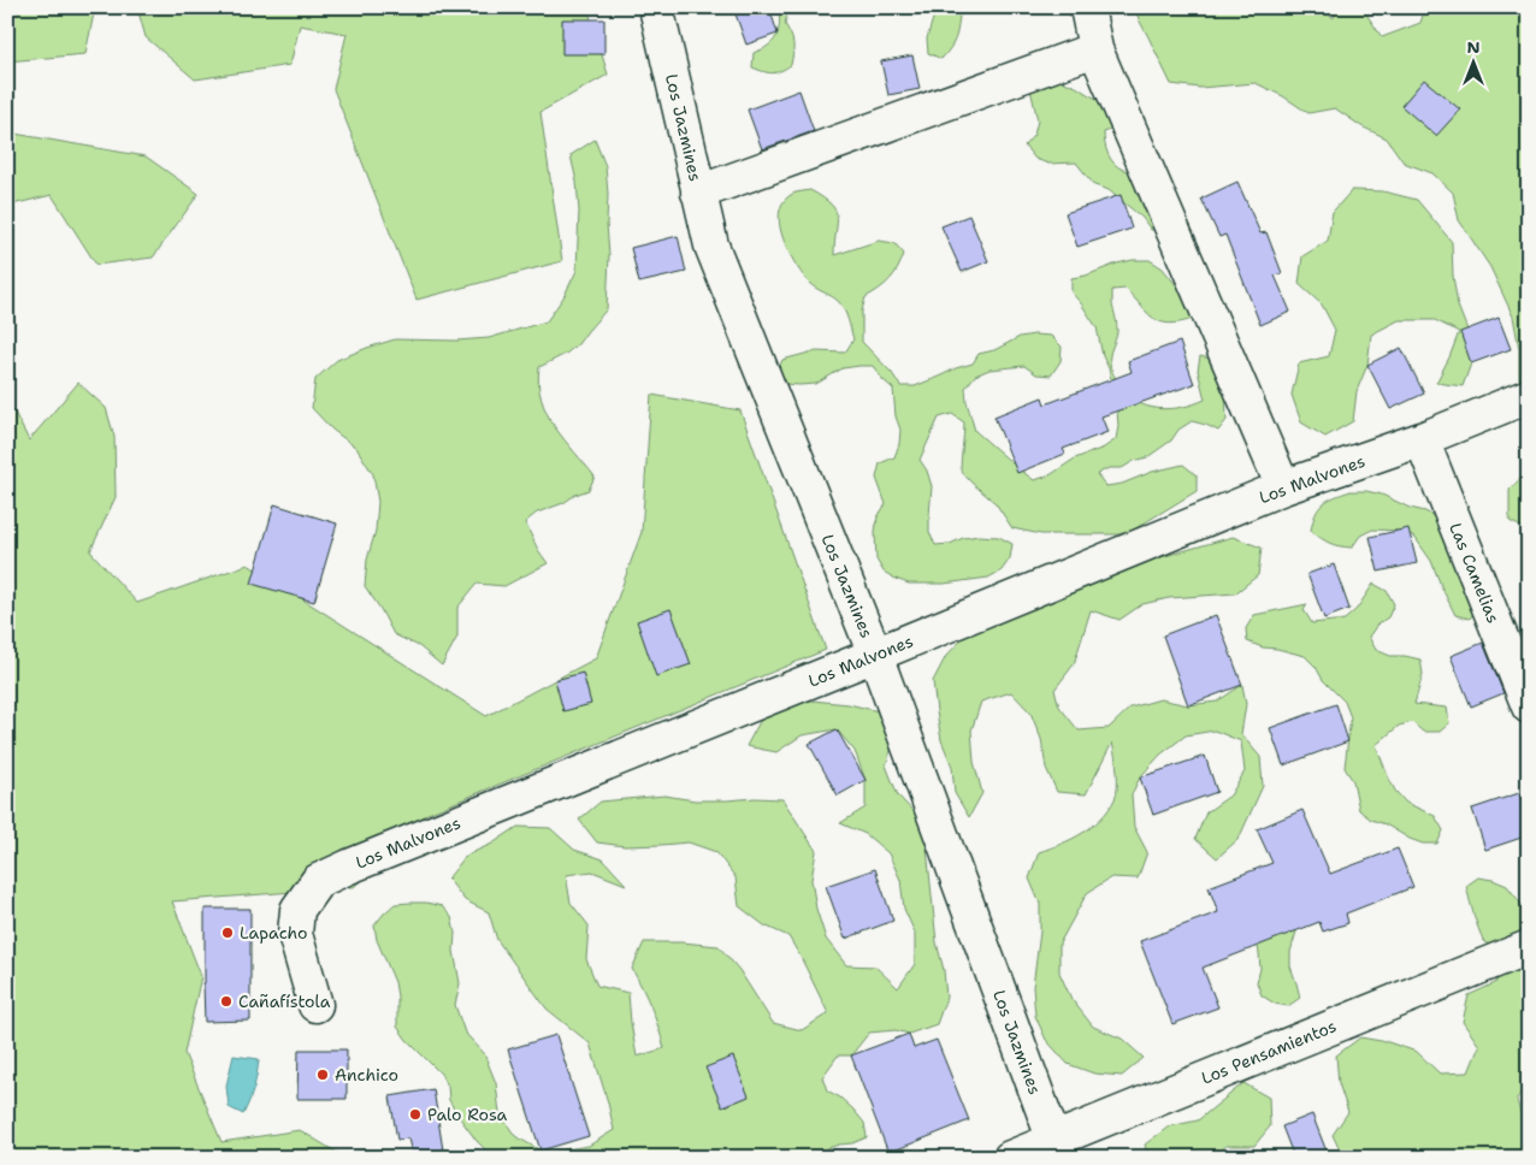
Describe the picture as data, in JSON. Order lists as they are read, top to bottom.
{
  "streets": {
    "street": [
      "Los Jazmines",
      "Los Malvones",
      "Las Camelias",
      "Los Pensamientos"
    ]
  },
  "crossings": [
    ["Los Jazmines", "Los Malvones"],
    ["Los Jazmines", "Los Pensamientos"],
    ["Los Malvones", "Las Camelias"]
  ],
  "places": [
    "Lapacho",
    "Cañafístola",
    "Anchico",
    "Palo Rosa"
  ],
  "north": "top"
}
